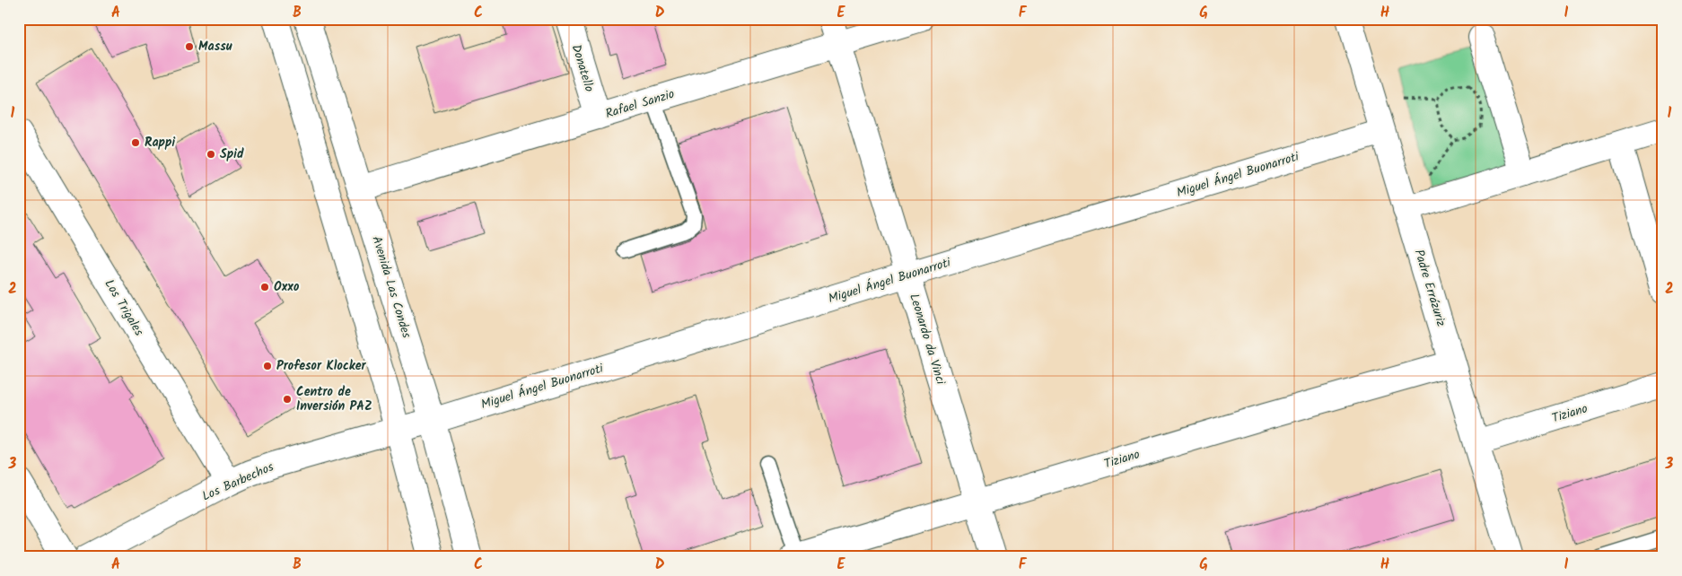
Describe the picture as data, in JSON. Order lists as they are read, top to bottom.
{
  "streets": {
    "street": [
      "Donatello",
      "Rafael Sanzio",
      "Miguel Ángel Buonarroti",
      "Avenida Las Condes",
      "Padre Errázuriz",
      "Los Trigales",
      "Leonardo da Vinci",
      "Tiziano",
      "Los Barbechos"
    ]
  },
  "crossings": [
    ["Donatello", "Rafael Sanzio"],
    ["Rafael Sanzio", "Avenida Las Condes"],
    ["Rafael Sanzio", "Leonardo da Vinci"],
    ["Miguel Ángel Buonarroti", "Avenida Las Condes"],
    ["Miguel Ángel Buonarroti", "Padre Errázuriz"],
    ["Miguel Ángel Buonarroti", "Leonardo da Vinci"],
    ["Miguel Ángel Buonarroti", "Los Barbechos"],
    ["Padre Errázuriz", "Tiziano"],
    ["Los Trigales", "Los Barbechos"],
    ["Leonardo da Vinci", "Tiziano"]
  ],
  "places": [
    "Massu",
    "Rappi",
    "Spid",
    "Oxxo",
    "Profesor Klocker",
    "Centro de Inversión PAZ"
  ],
  "grid": {
    "columns": [
      "A",
      "B",
      "C",
      "D",
      "E",
      "F",
      "G",
      "H",
      "I"
    ],
    "rows": ["1", "2", "3"]
  }
}
